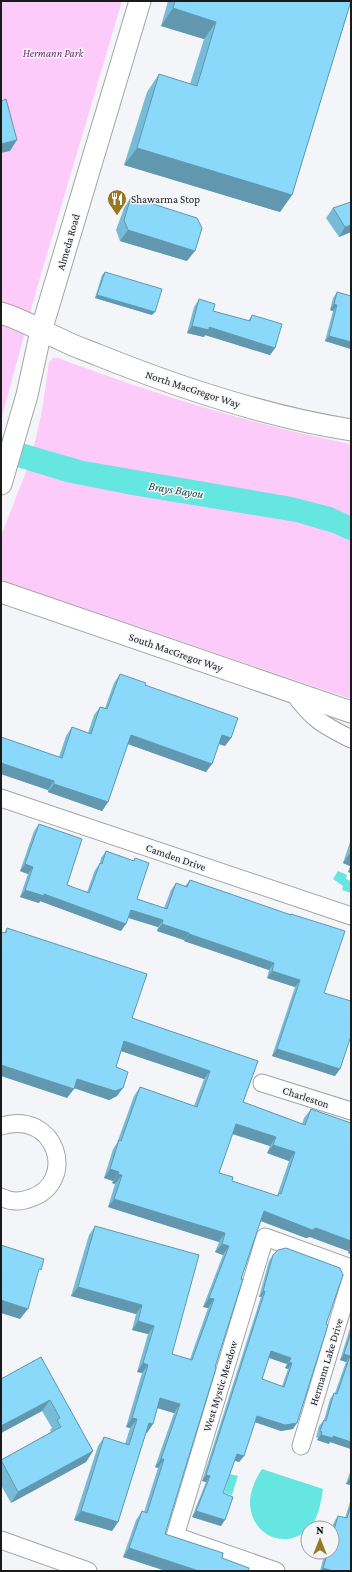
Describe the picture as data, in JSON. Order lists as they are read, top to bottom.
{
  "streets": {
    "main road": ["Almeda Road", "North MacGregor Way", "South MacGregor Way"],
    "street": [
      "Camden Drive",
      "Charleston",
      "Hermann Lake Drive",
      "West Mystic Meadow"
    ]
  },
  "crossings": [
    ["Almeda Road", "North MacGregor Way"]
  ],
  "water": ["Brays Bayou"],
  "parks": ["Hermann Park"],
  "places": {
    "restaurant": ["Shawarma Stop"]
  },
  "north": "top"
}
